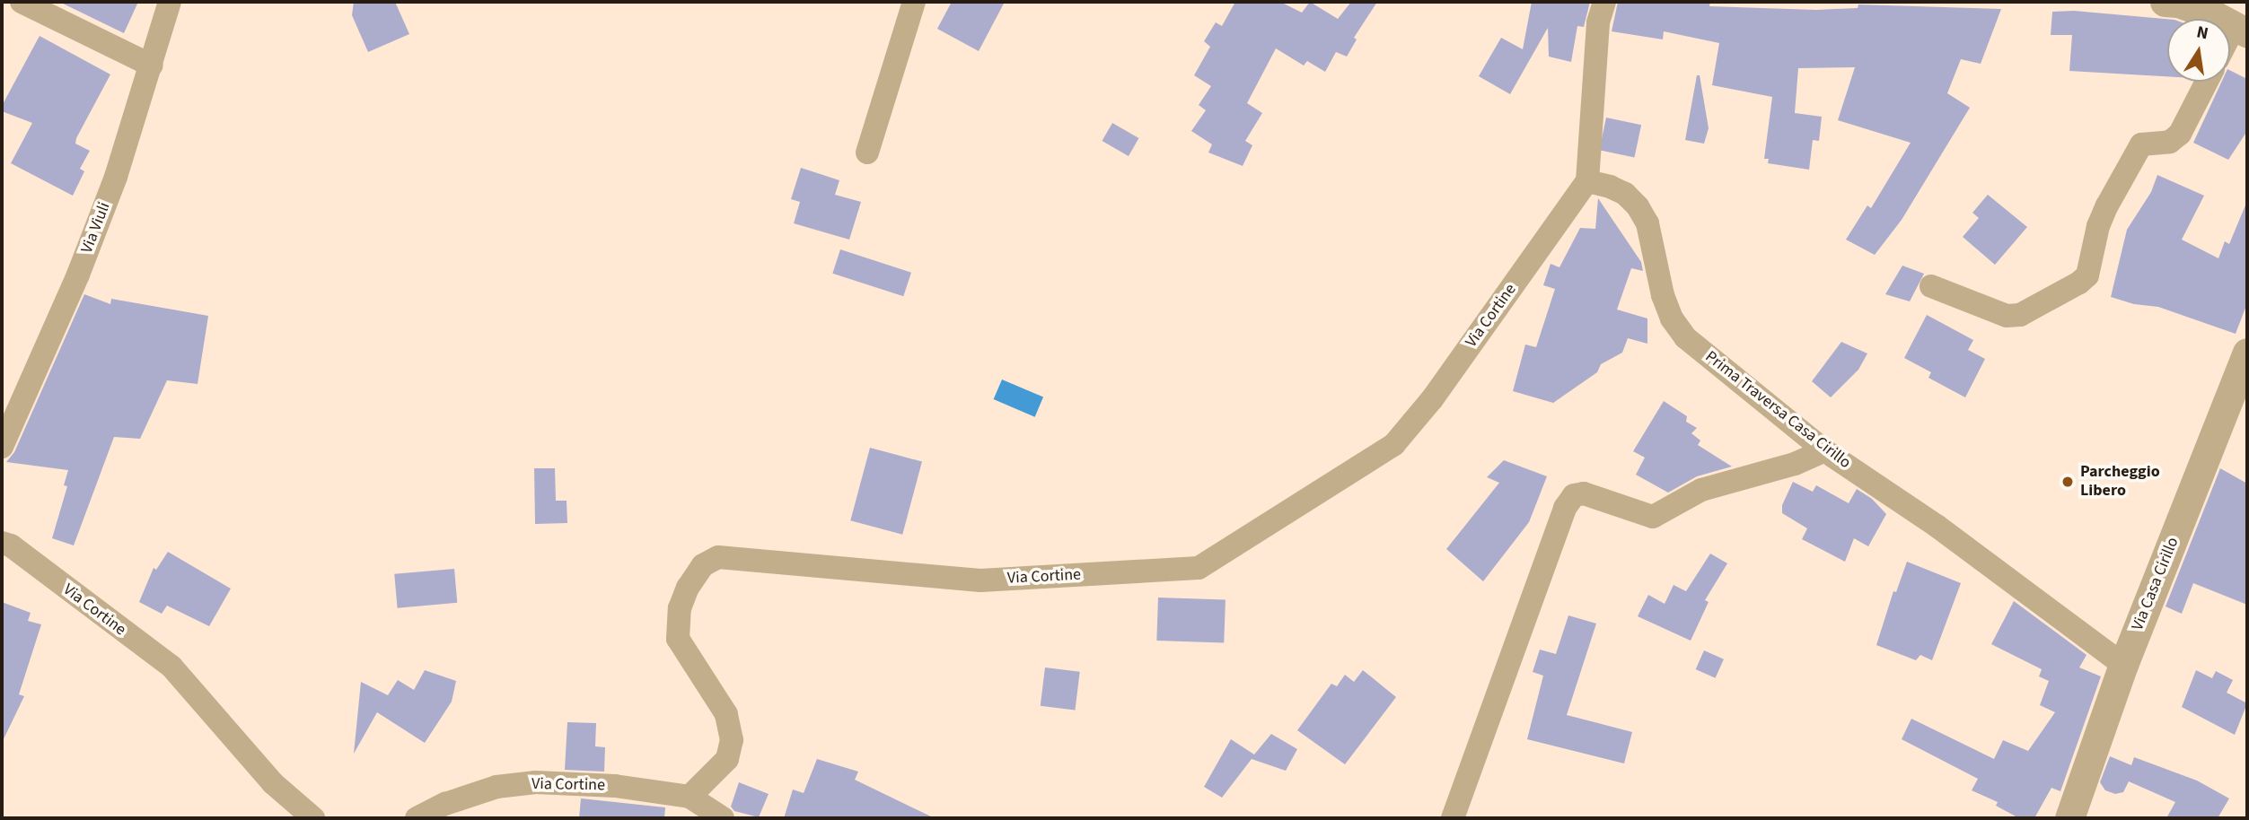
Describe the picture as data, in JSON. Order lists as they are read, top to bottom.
{
  "streets": {
    "street": [
      "Via Viuli",
      "Via Cortine",
      "Prima Traversa Casa Cirillo",
      "Via Casa Cirillo"
    ]
  },
  "crossings": [
    ["Via Cortine", "Prima Traversa Casa Cirillo"],
    ["Prima Traversa Casa Cirillo", "Via Casa Cirillo"]
  ],
  "places": ["Parcheggio Libero"],
  "north": "top"
}
